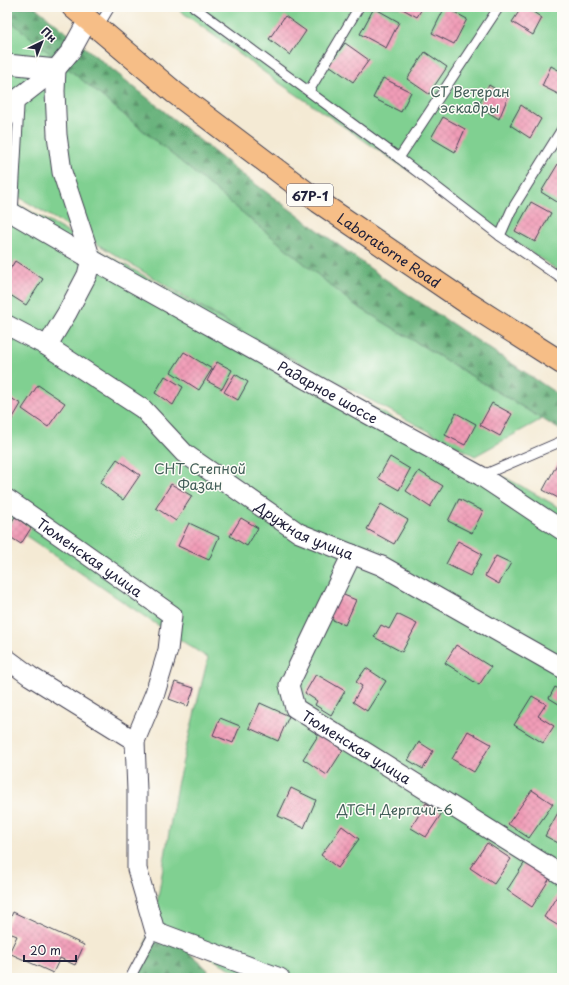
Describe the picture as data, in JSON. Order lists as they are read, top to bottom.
{
  "streets": {
    "main road": ["67Р-1", "Laboratorne Road"],
    "street": ["Радарное шоссе", "Дружная улица", "Тюменская улица"]
  },
  "crossings": [
    ["Дружная улица", "Тюменская улица"]
  ],
  "parks": ["СТ Ветеран эскадры", "СНТ Степной Фазан", "ДТСН Дергачи-6"],
  "scale_bar": "20 m",
  "north": "top right"
}
